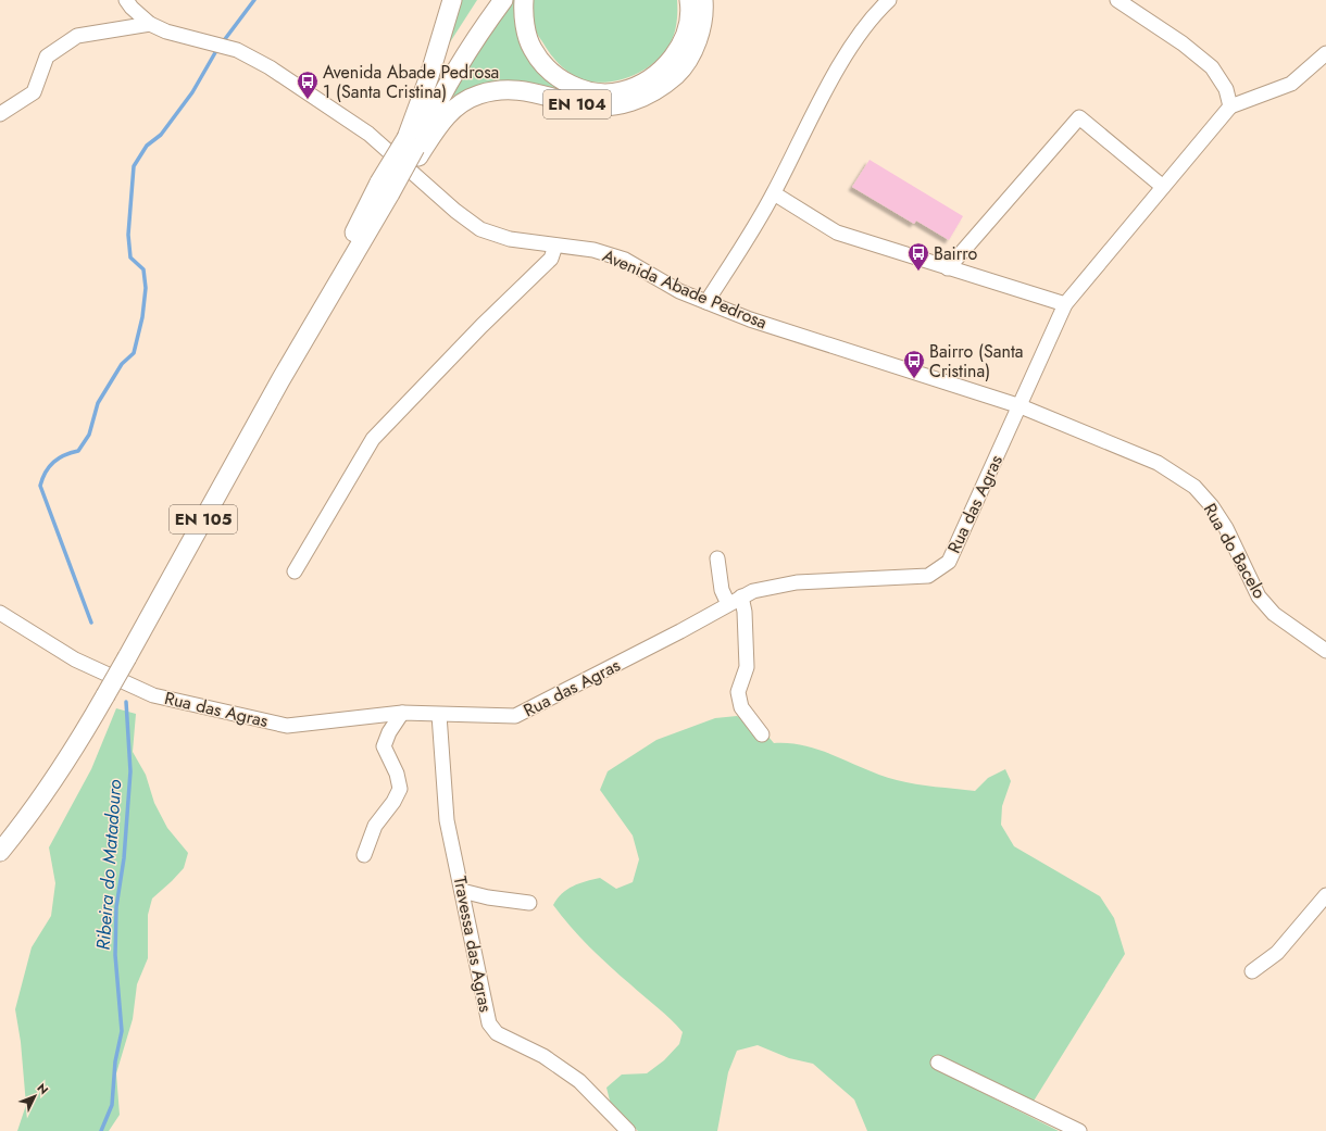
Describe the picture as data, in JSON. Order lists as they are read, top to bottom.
{
  "streets": {
    "main road": ["EN 104", "EN 105"],
    "street": [
      "Avenida Abade Pedrosa",
      "Rua das Agras",
      "Rua do Bacelo",
      "Travessa das Agras"
    ]
  },
  "crossings": [
    ["EN 104", "EN 105"],
    ["Avenida Abade Pedrosa", "Rua das Agras"],
    ["Avenida Abade Pedrosa", "Rua do Bacelo"],
    ["Rua das Agras", "Rua do Bacelo"],
    ["Rua das Agras", "Travessa das Agras"]
  ],
  "water": ["Ribeira do Matadouro"],
  "places": {
    "bus stop": ["Avenida Abade Pedrosa 1 (Santa Cristina)", "Bairro", "Bairro (Santa Cristina)"]
  },
  "north": "top right"
}
